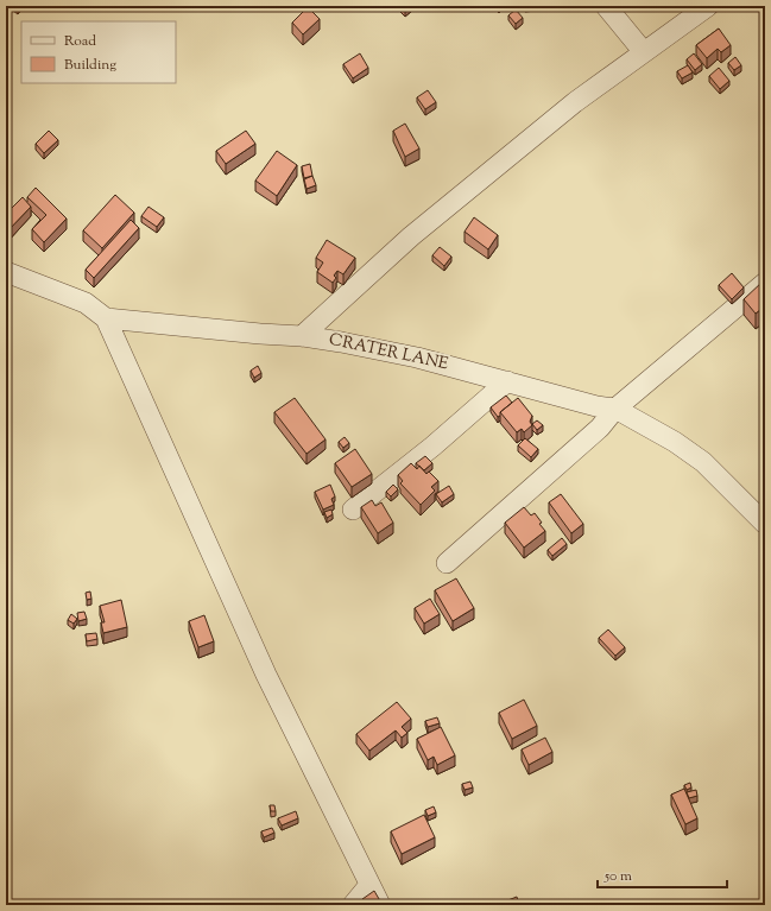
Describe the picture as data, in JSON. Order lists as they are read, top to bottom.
{
  "streets": {
    "street": ["CRATER LANE"]
  },
  "legend": ["Road", "Building"],
  "scale_bar": "50 m"
}
